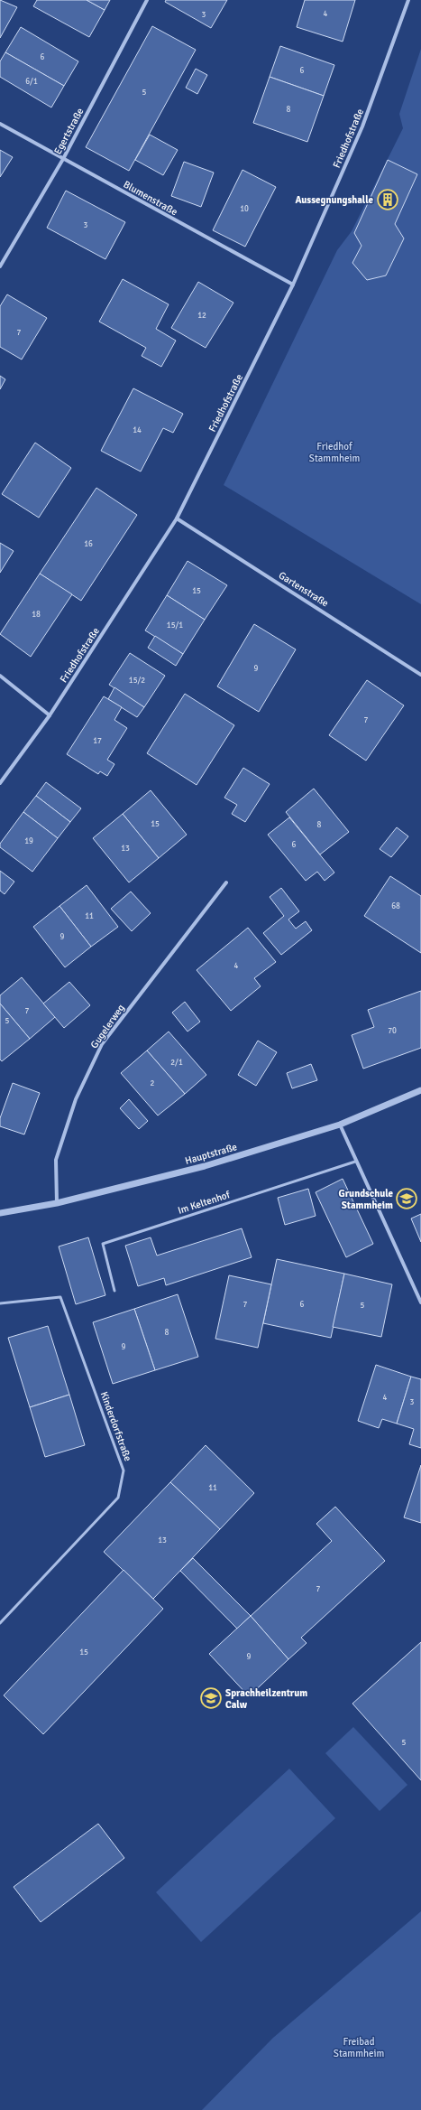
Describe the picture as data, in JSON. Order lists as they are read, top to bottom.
{
  "streets": {
    "street": [
      "Egertstraße",
      "Friedhofstraße",
      "Blumenstraße",
      "Gartenstraße",
      "Gugelerweg",
      "Hauptstraße"
    ],
    "lane": ["Im Keltenhof", "Kinderdorfstraße"]
  },
  "crossings": [
    ["Egertstraße", "Blumenstraße"],
    ["Friedhofstraße", "Blumenstraße"],
    ["Friedhofstraße", "Gartenstraße"],
    ["Gugelerweg", "Hauptstraße"]
  ],
  "parks": ["Friedhof Stammheim", "Freibad Stammheim"],
  "places": {
    "building": ["Aussegnungshalle"],
    "school or university": ["Grundschule Stammheim", "Sprachheilzentrum Calw"]
  },
  "house_numbers": [
    "4",
    "3",
    "6",
    "6",
    "6/1",
    "5",
    "8",
    "10",
    "3",
    "12",
    "7",
    "14",
    "16",
    "15",
    "18",
    "15/1",
    "9",
    "15/2",
    "7",
    "17",
    "15",
    "8",
    "19",
    "6",
    "13",
    "68",
    "11",
    "9",
    "4",
    "7",
    "5",
    "70",
    "2/1",
    "2",
    "7",
    "6",
    "5",
    "8",
    "9",
    "4",
    "3",
    "11",
    "13",
    "7",
    "15",
    "9",
    "5"
  ]
}
